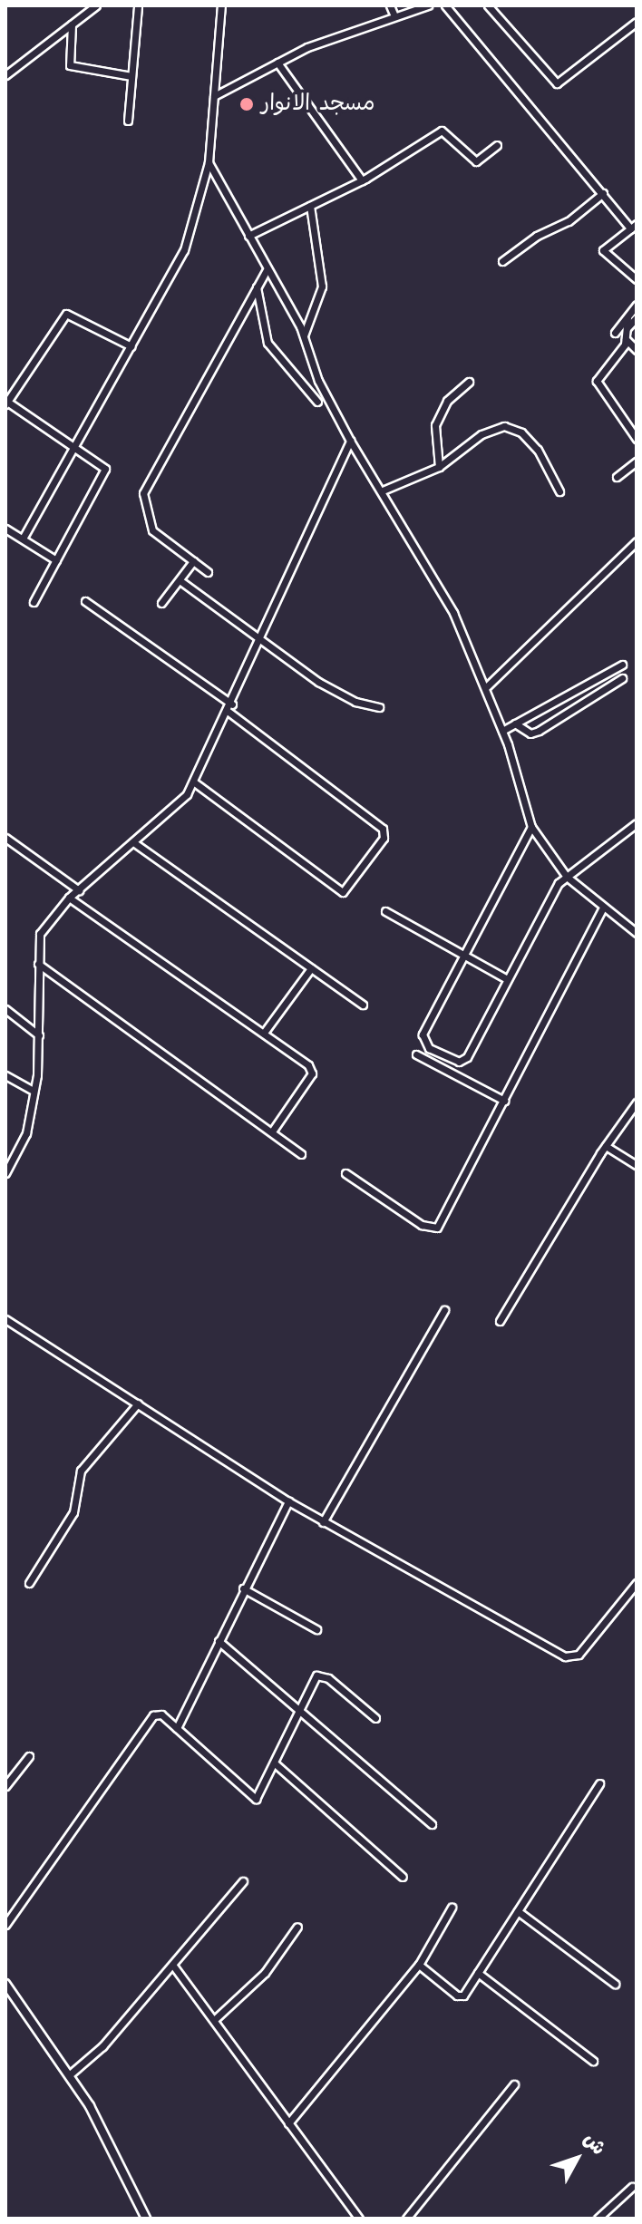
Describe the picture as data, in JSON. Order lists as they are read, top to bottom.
{
  "places": ["مسجد الانوار"],
  "north": "top right"
}
